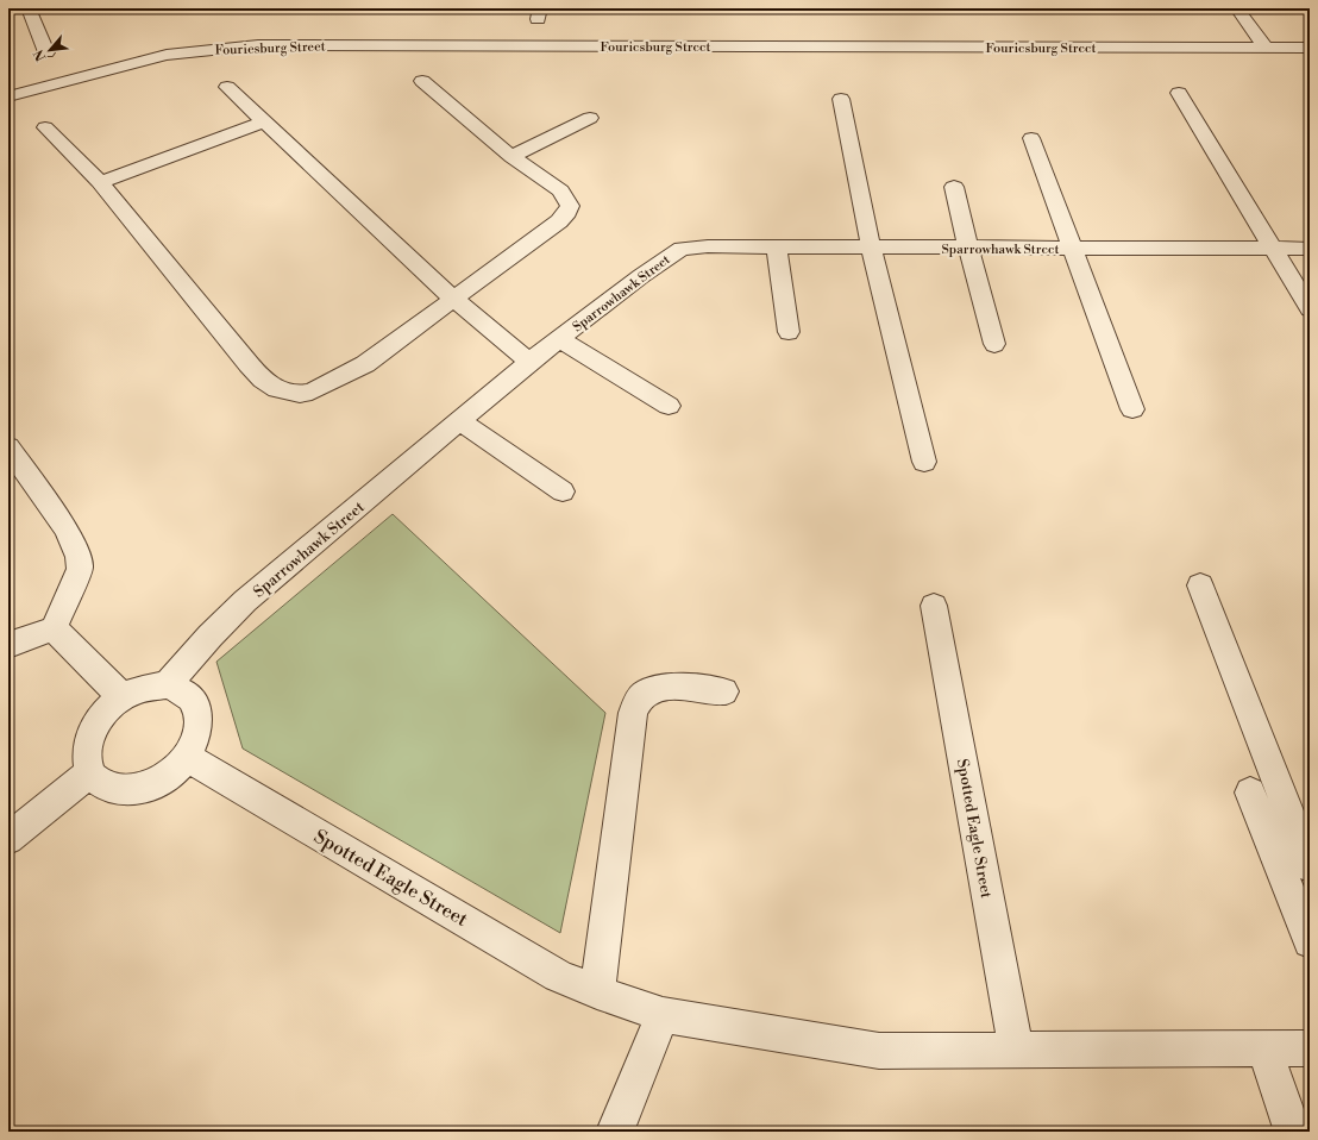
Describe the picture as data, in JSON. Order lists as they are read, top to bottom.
{
  "streets": {
    "street": ["Fouriesburg Street", "Sparrowhawk Street", "Spotted Eagle Street"]
  },
  "crossings": [
    ["Sparrowhawk Street", "Spotted Eagle Street"]
  ],
  "north": "bottom left"
}
